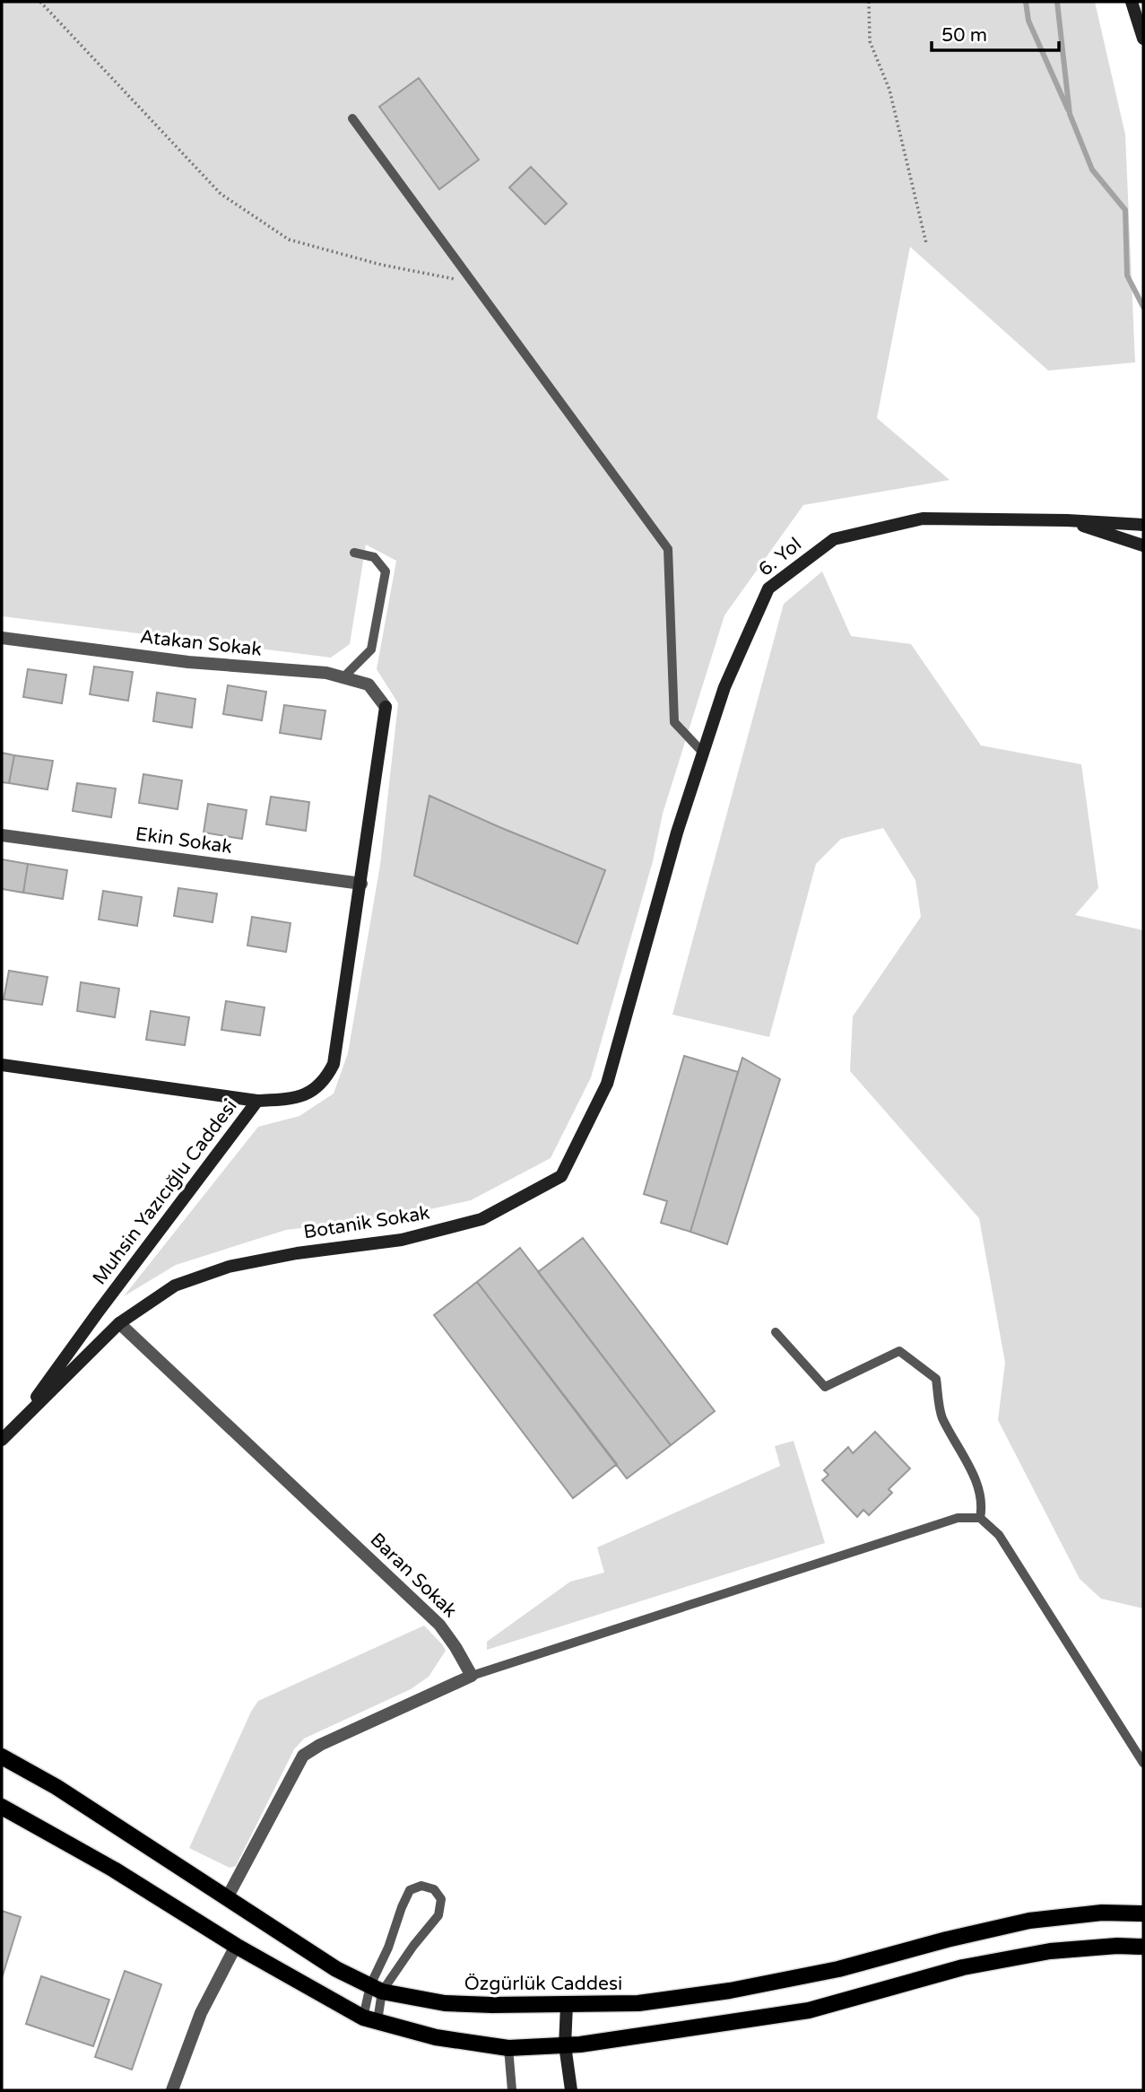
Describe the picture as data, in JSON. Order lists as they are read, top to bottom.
{
  "streets": {
    "main road": [
      "6. Yol",
      "Muhsin Yazıcığlu Caddesi",
      "Botanik Sokak",
      "Özgürlük Caddesi"
    ],
    "street": ["Atakan Sokak", "Ekin Sokak", "Baran Sokak"]
  },
  "crossings": [
    ["6. Yol", "Botanik Sokak"],
    ["Atakan Sokak", "Muhsin Yazıcığlu Caddesi"],
    ["Ekin Sokak", "Muhsin Yazıcığlu Caddesi"],
    ["Muhsin Yazıcığlu Caddesi", "Botanik Sokak"],
    ["Botanik Sokak", "Baran Sokak"]
  ],
  "scale_bar": "50 m"
}
